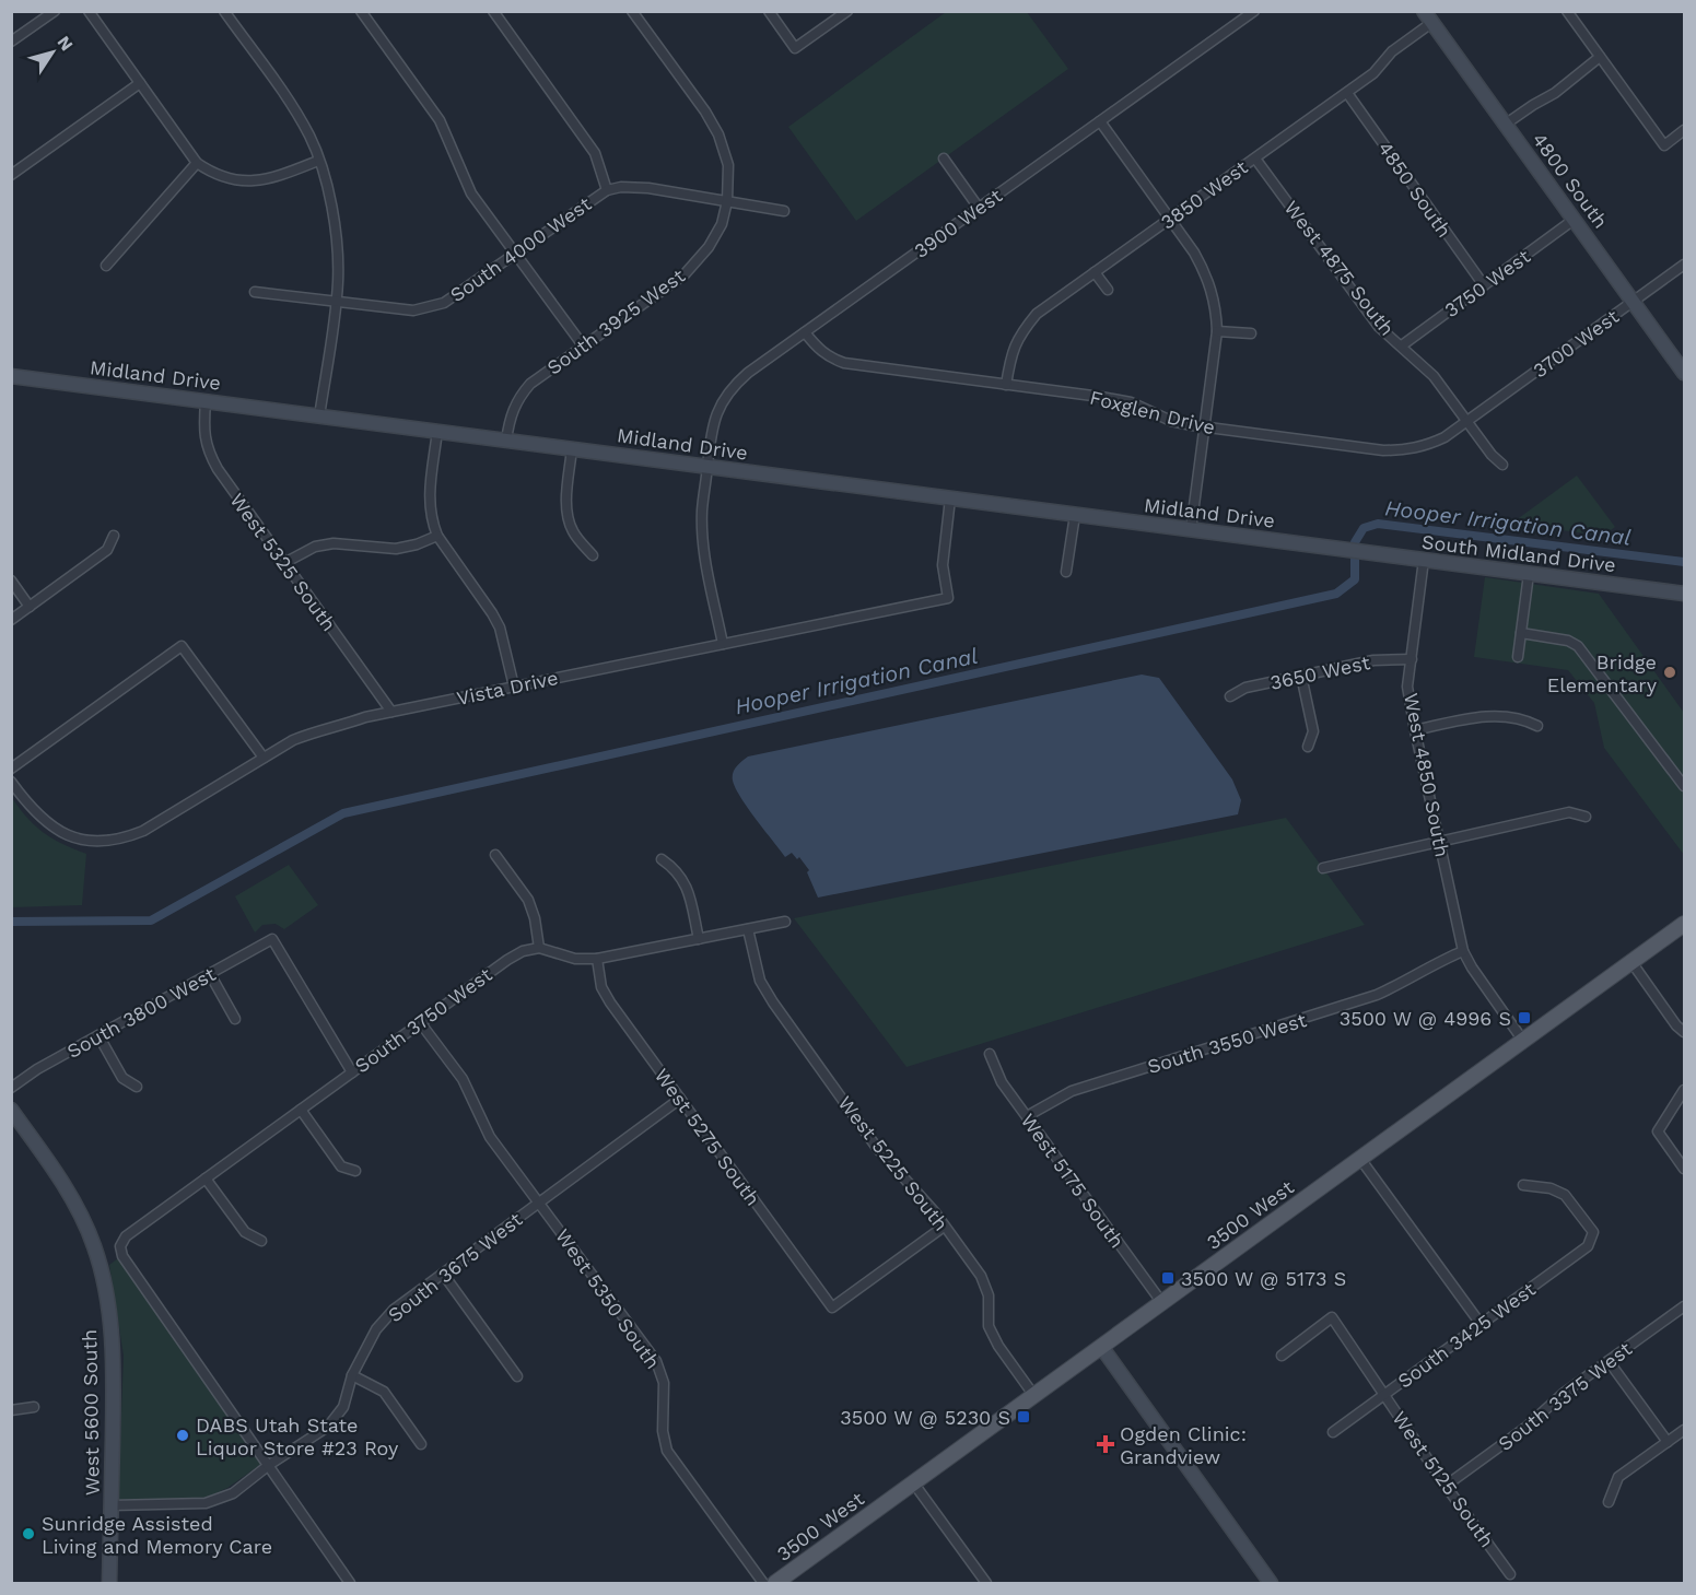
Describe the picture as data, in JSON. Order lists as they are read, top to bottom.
{
  "streets": {
    "main road": ["3500 West"],
    "street": [
      "4800 South",
      "4850 South",
      "3850 West",
      "3900 West",
      "South 4000 West",
      "West 4875 South",
      "3750 West",
      "South 3925 West",
      "3700 West",
      "Midland Drive",
      "Foxglen Drive",
      "South Midland Drive",
      "West 5325 South",
      "3650 West",
      "Vista Drive",
      "West 4850 South",
      "South 3800 West",
      "South 3750 West",
      "South 3550 West",
      "West 5275 South",
      "West 5225 South",
      "West 5175 South",
      "South 3675 West",
      "West 5350 South",
      "South 3425 West",
      "South 3375 West",
      "West 5600 South",
      "West 5125 South"
    ]
  },
  "crossings": [
    ["4800 South", "3850 West"],
    ["4800 South", "3750 West"],
    ["4800 South", "3700 West"],
    ["4850 South", "3850 West"],
    ["4850 South", "3750 West"],
    ["3850 West", "West 4875 South"],
    ["3850 West", "Foxglen Drive"],
    ["3900 West", "Midland Drive"],
    ["3900 West", "Foxglen Drive"],
    ["3900 West", "Vista Drive"],
    ["South 4000 West", "South 3925 West"],
    ["West 4875 South", "3750 West"],
    ["West 4875 South", "3700 West"],
    ["West 4875 South", "Foxglen Drive"],
    ["South 3925 West", "Midland Drive"],
    ["3700 West", "Foxglen Drive"],
    ["Midland Drive", "South Midland Drive"],
    ["Midland Drive", "West 5325 South"],
    ["Midland Drive", "Vista Drive"],
    ["South Midland Drive", "West 4850 South"],
    ["West 5325 South", "Vista Drive"],
    ["3650 West", "West 4850 South"],
    ["West 4850 South", "South 3550 West"],
    ["West 4850 South", "3500 West"],
    ["South 3800 West", "South 3750 West"],
    ["South 3750 West", "South 3675 West"],
    ["South 3750 West", "West 5350 South"],
    ["South 3550 West", "West 5175 South"],
    ["West 5275 South", "West 5225 South"],
    ["West 5275 South", "South 3675 West"],
    ["West 5225 South", "3500 West"],
    ["West 5175 South", "3500 West"],
    ["South 3675 West", "West 5350 South"],
    ["South 3675 West", "West 5600 South"],
    ["South 3425 West", "West 5125 South"],
    ["South 3375 West", "West 5125 South"]
  ],
  "water": ["Hooper Irrigation Canal"],
  "places": {
    "other": ["Bridge Elementary", "DABS Utah State Liquor Store #23 Roy", "Sunridge Assisted Living and Memory Care"],
    "transit": ["3500 W @ 4996 S", "3500 W @ 5173 S", "3500 W @ 5230 S"],
    "health": ["Ogden Clinic: Grandview"]
  },
  "north": "top right"
}
